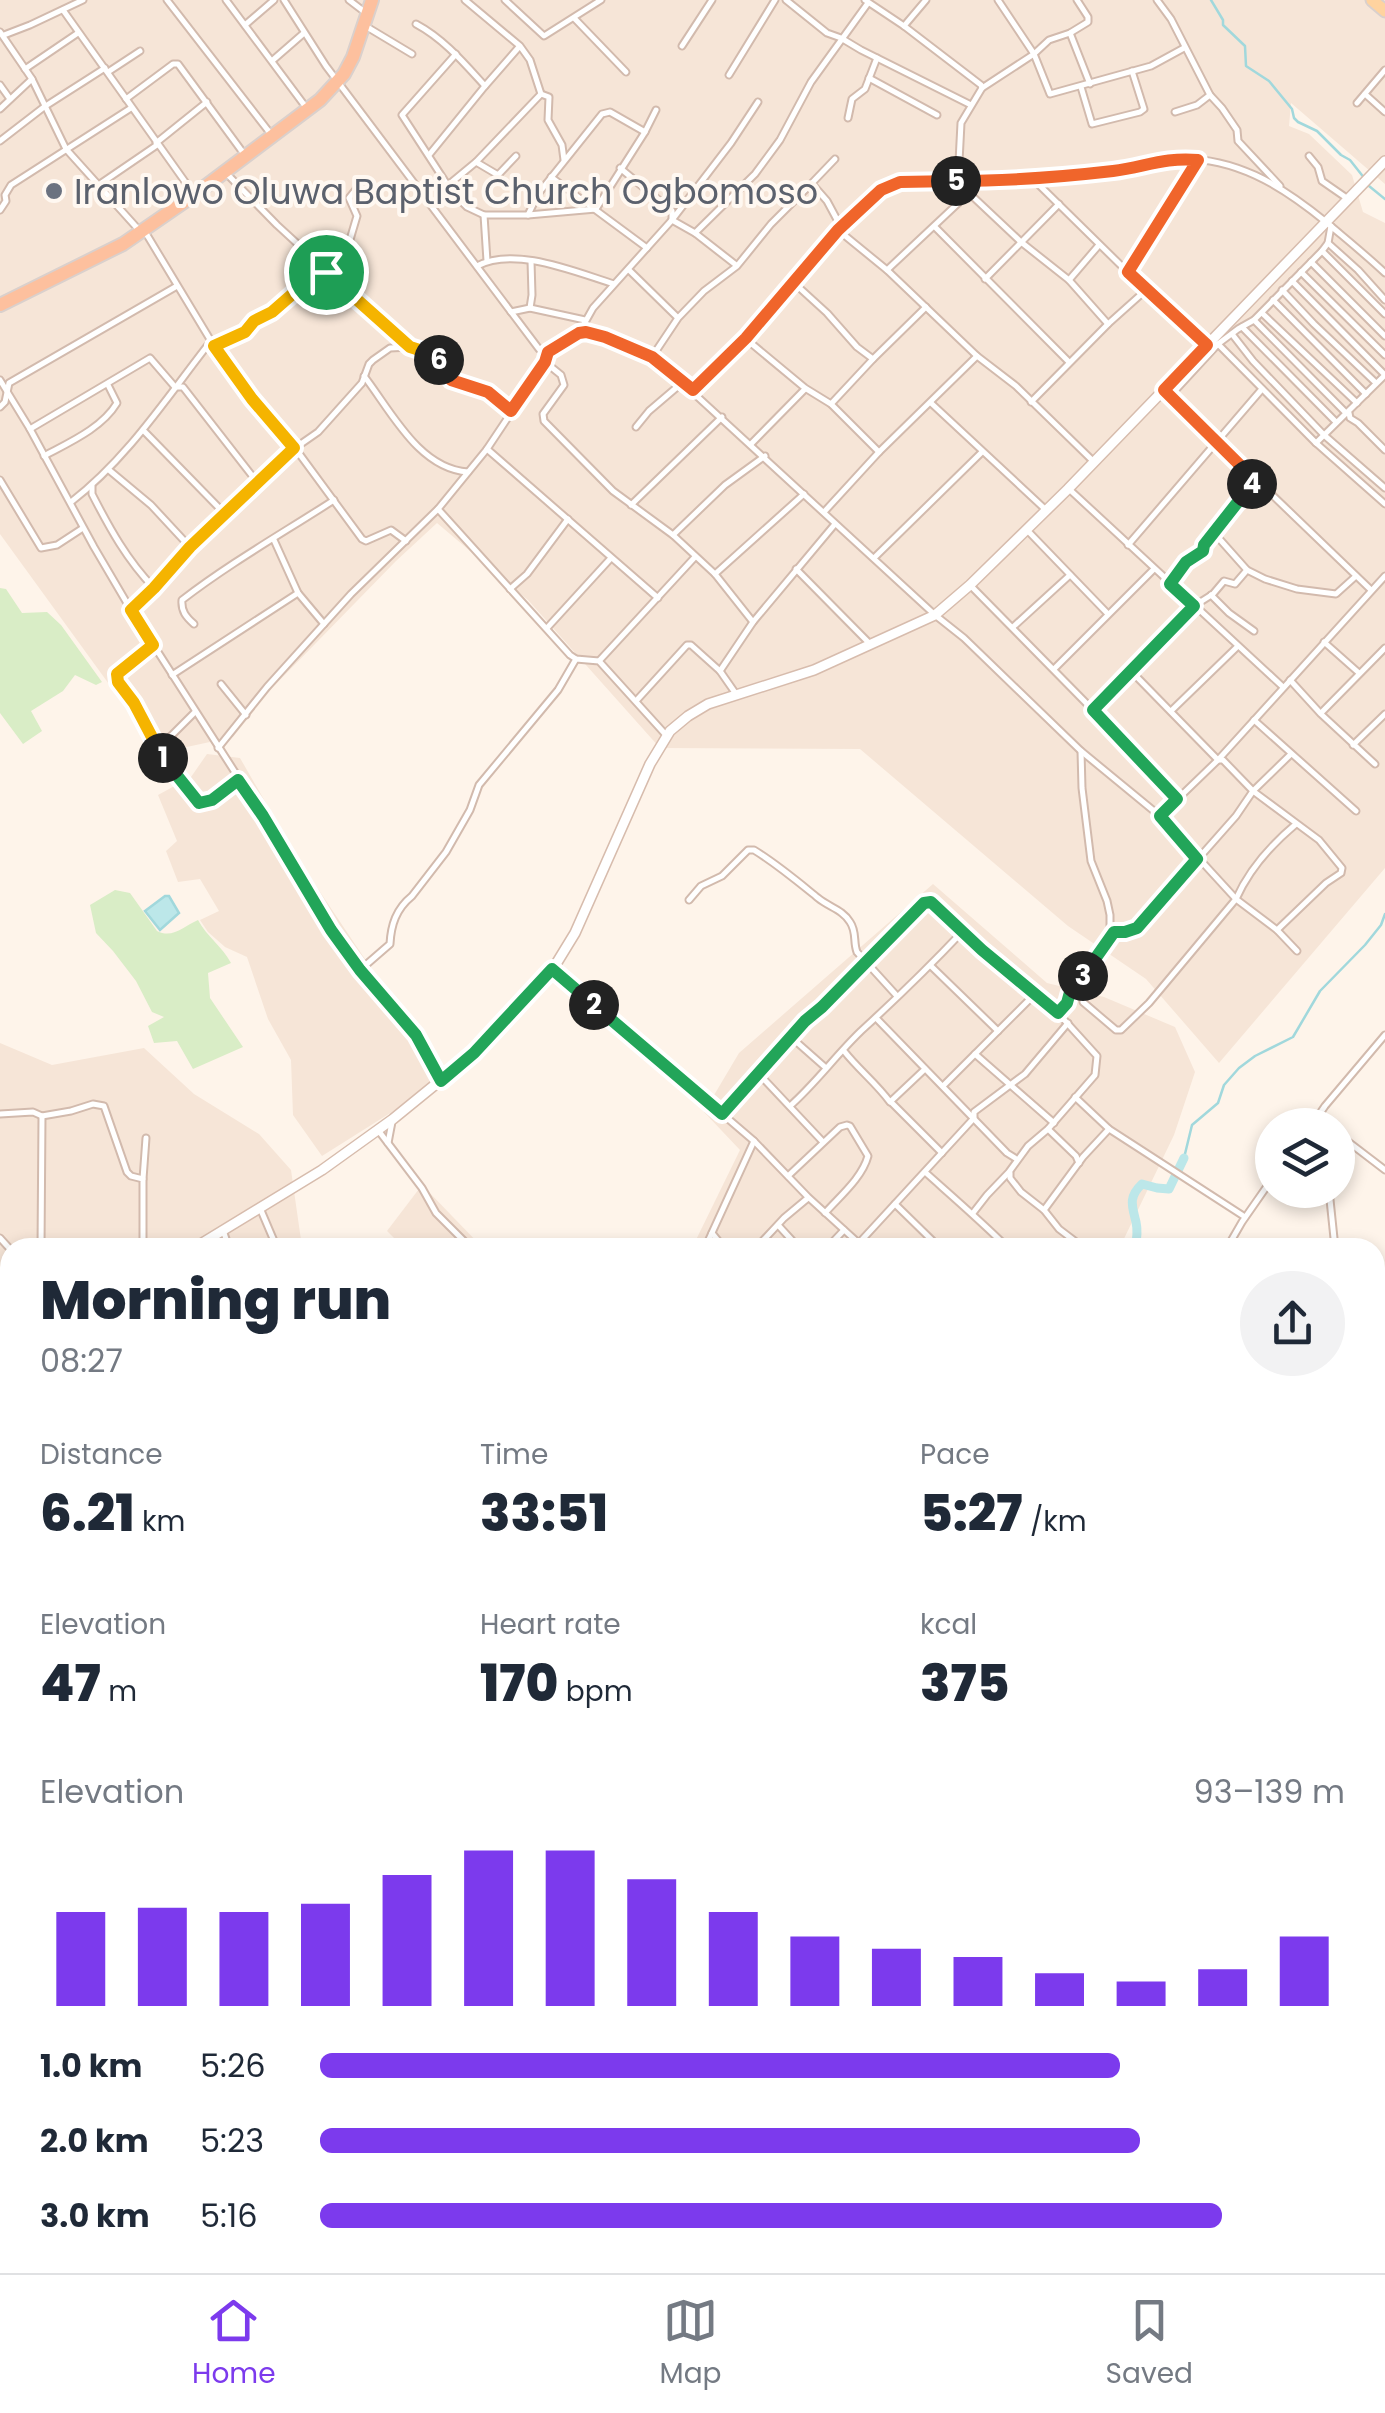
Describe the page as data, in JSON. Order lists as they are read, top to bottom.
{
  "places": ["Iranlowo Oluwa Baptist Church Ogbomoso"],
  "page": {
    "pins": [
      "5",
      "6",
      "4",
      "1",
      "3",
      "2"
    ],
    "heading": ["Morning run", "08:27"],
    "stats": [
      ["Distance", "6.21 km"],
      ["Time", "33:51"],
      ["Pace", "5:27 /km"],
      ["Elevation", "47 m"],
      ["Heart rate", "170 bpm"],
      ["kcal", "375"]
    ],
    "chart": ["Elevation", "93–139 m"],
    "list": [
      {
        "name": "1.0 km",
        "note": "5:26"
      },
      {
        "name": "2.0 km",
        "note": "5:23"
      },
      {
        "name": "3.0 km",
        "note": "5:16"
      }
    ],
    "tabs": ["Home", "Map", "Saved"]
  }
}
